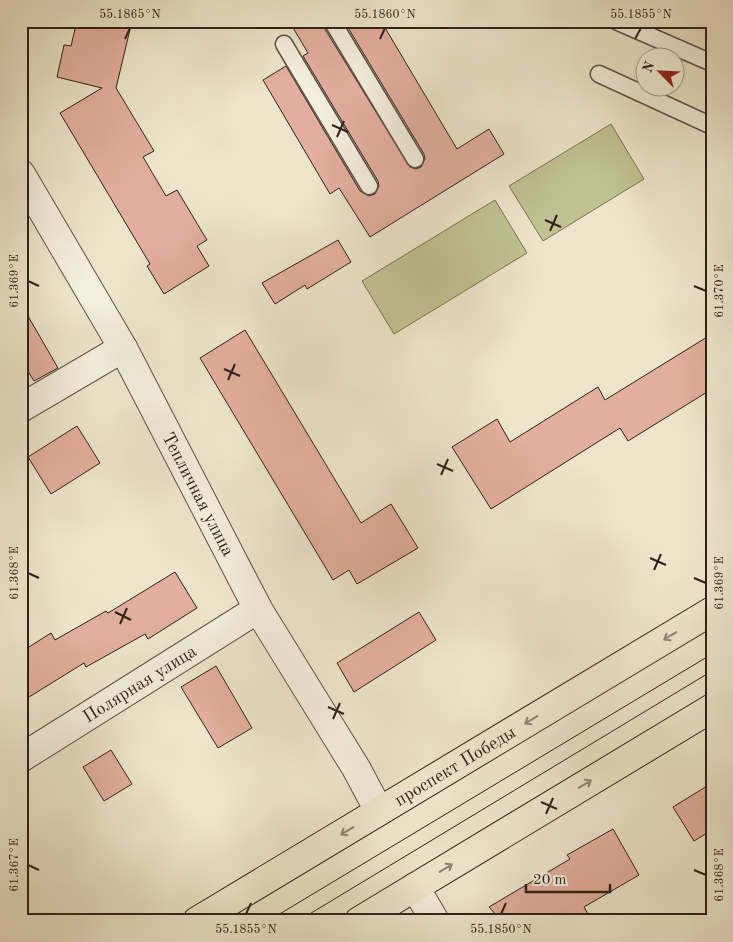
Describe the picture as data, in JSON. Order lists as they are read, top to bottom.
{
  "streets": {
    "main road": ["проспект Победы"],
    "street": ["Тепличная улица", "Полярная улица"]
  },
  "crossings": [
    ["Тепличная улица", "Полярная улица"],
    ["Тепличная улица", "проспект Победы"]
  ],
  "scale_bar": "20 m",
  "north": "top left",
  "coordinates": [
    "55.1865°N",
    "55.1860°N",
    "55.1855°N",
    "61.369°E",
    "61.370°E",
    "61.368°E",
    "61.367°E",
    "55.1850°N"
  ]
}
